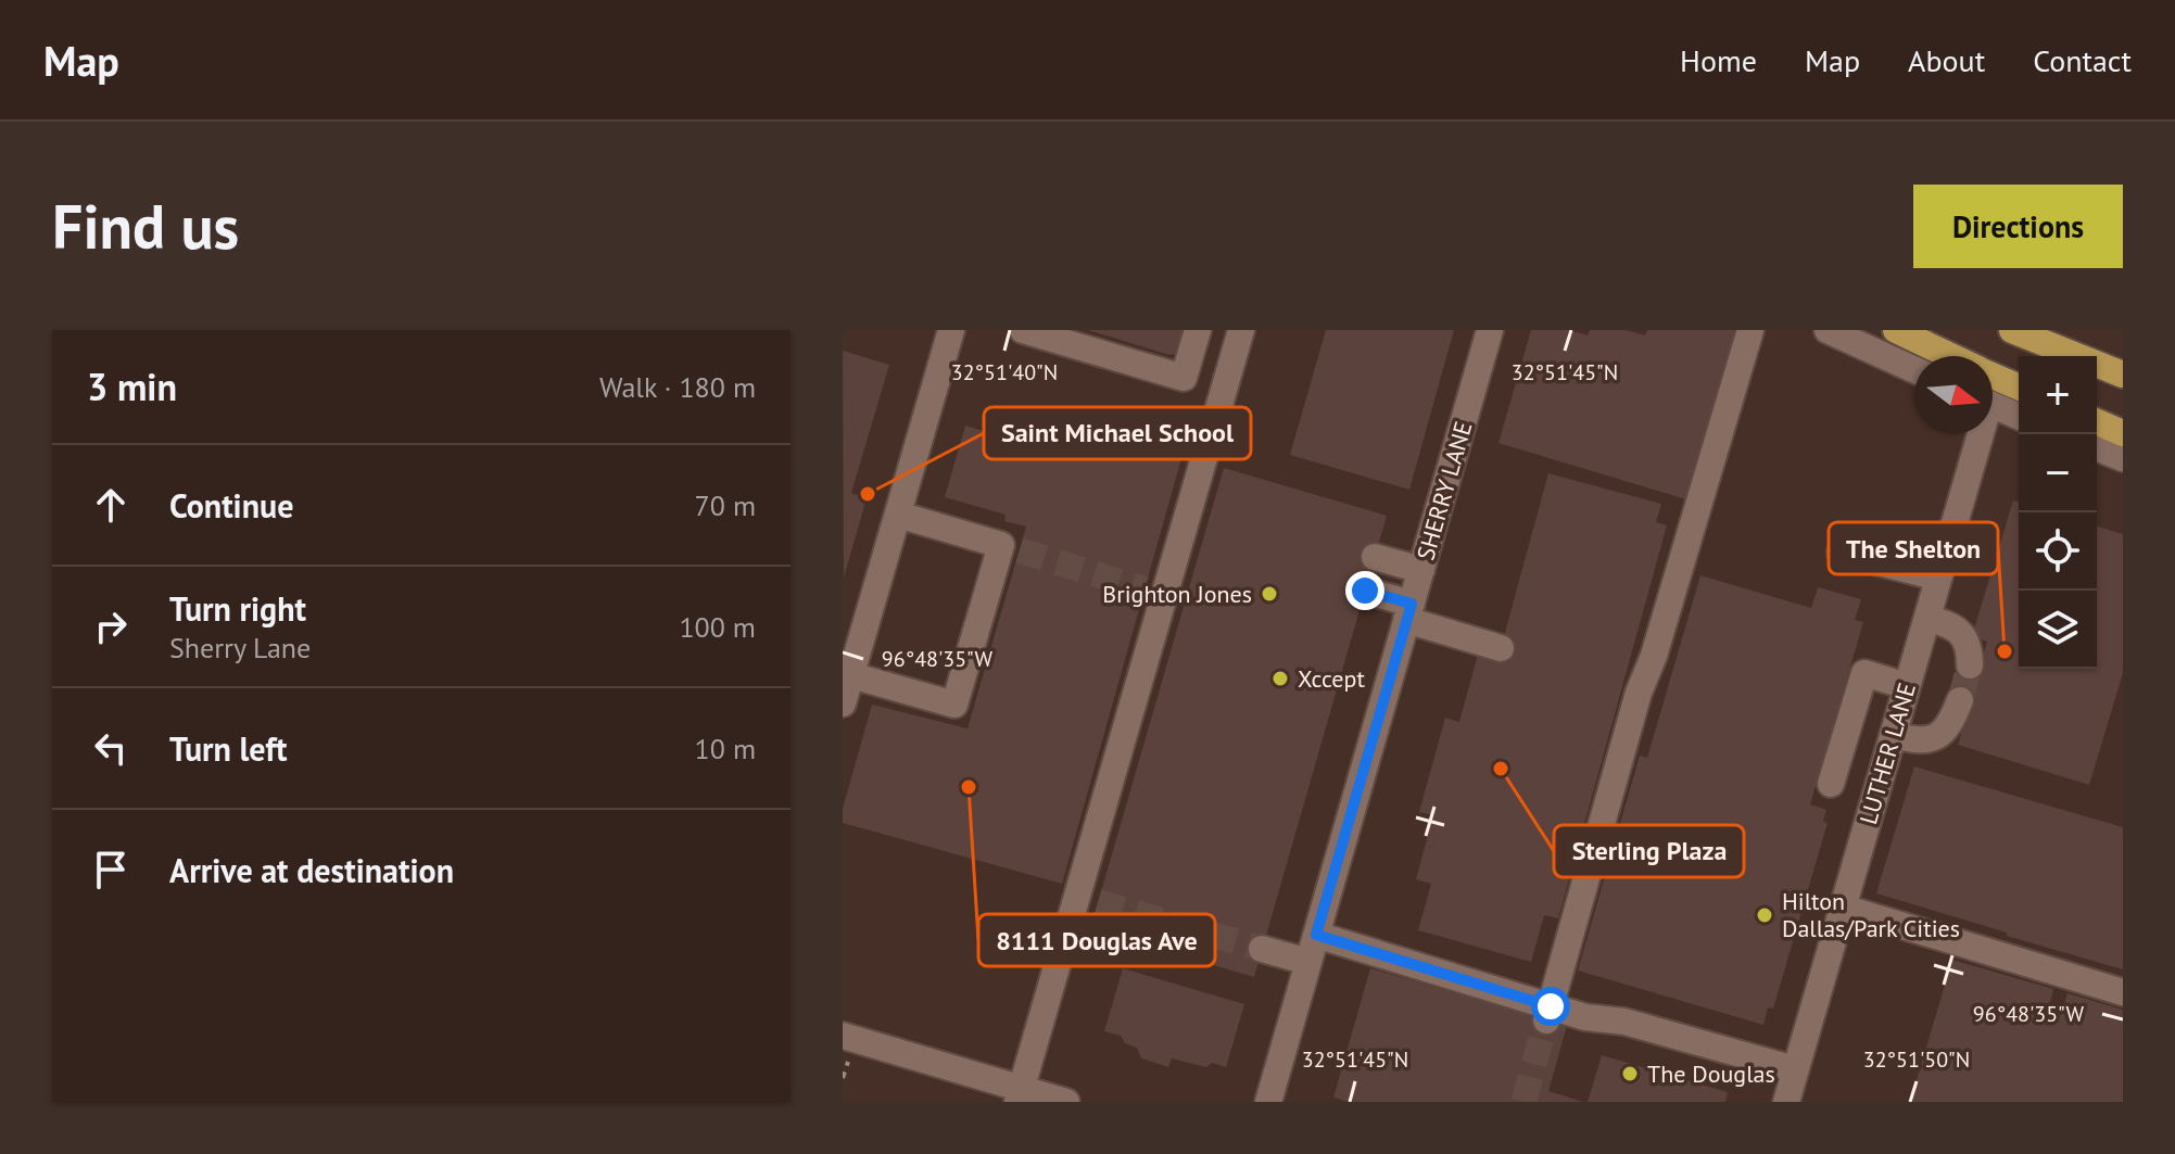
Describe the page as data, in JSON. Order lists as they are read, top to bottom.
{
  "streets": {
    "street": ["SHERRY LANE", "LUTHER LANE"]
  },
  "places": [
    "Saint Michael School",
    "Brighton Jones",
    "The Shelton",
    "Xccept",
    "Sterling Plaza",
    "8111 Douglas Ave",
    "Hilton Dallas/Park Cities",
    "The Douglas"
  ],
  "north": "right",
  "page": {
    "header": "Map",
    "nav": [
      "Home",
      "Map",
      "About",
      "Contact"
    ],
    "buttons": "Directions",
    "title": "Find us",
    "heading": ["3 min", "Walk · 180 m"],
    "map_buttons": ["+", "−"],
    "list": [
      ["Continue", "70 m"],
      ["Turn right", "Sherry Lane", "100 m"],
      ["Turn left", "10 m"],
      "Arrive at destination"
    ]
  },
  "coordinates": [
    "32°51'40\"N",
    "32°51'45\"N",
    "96°48'35\"W",
    "32°51'50\"N"
  ]
}
